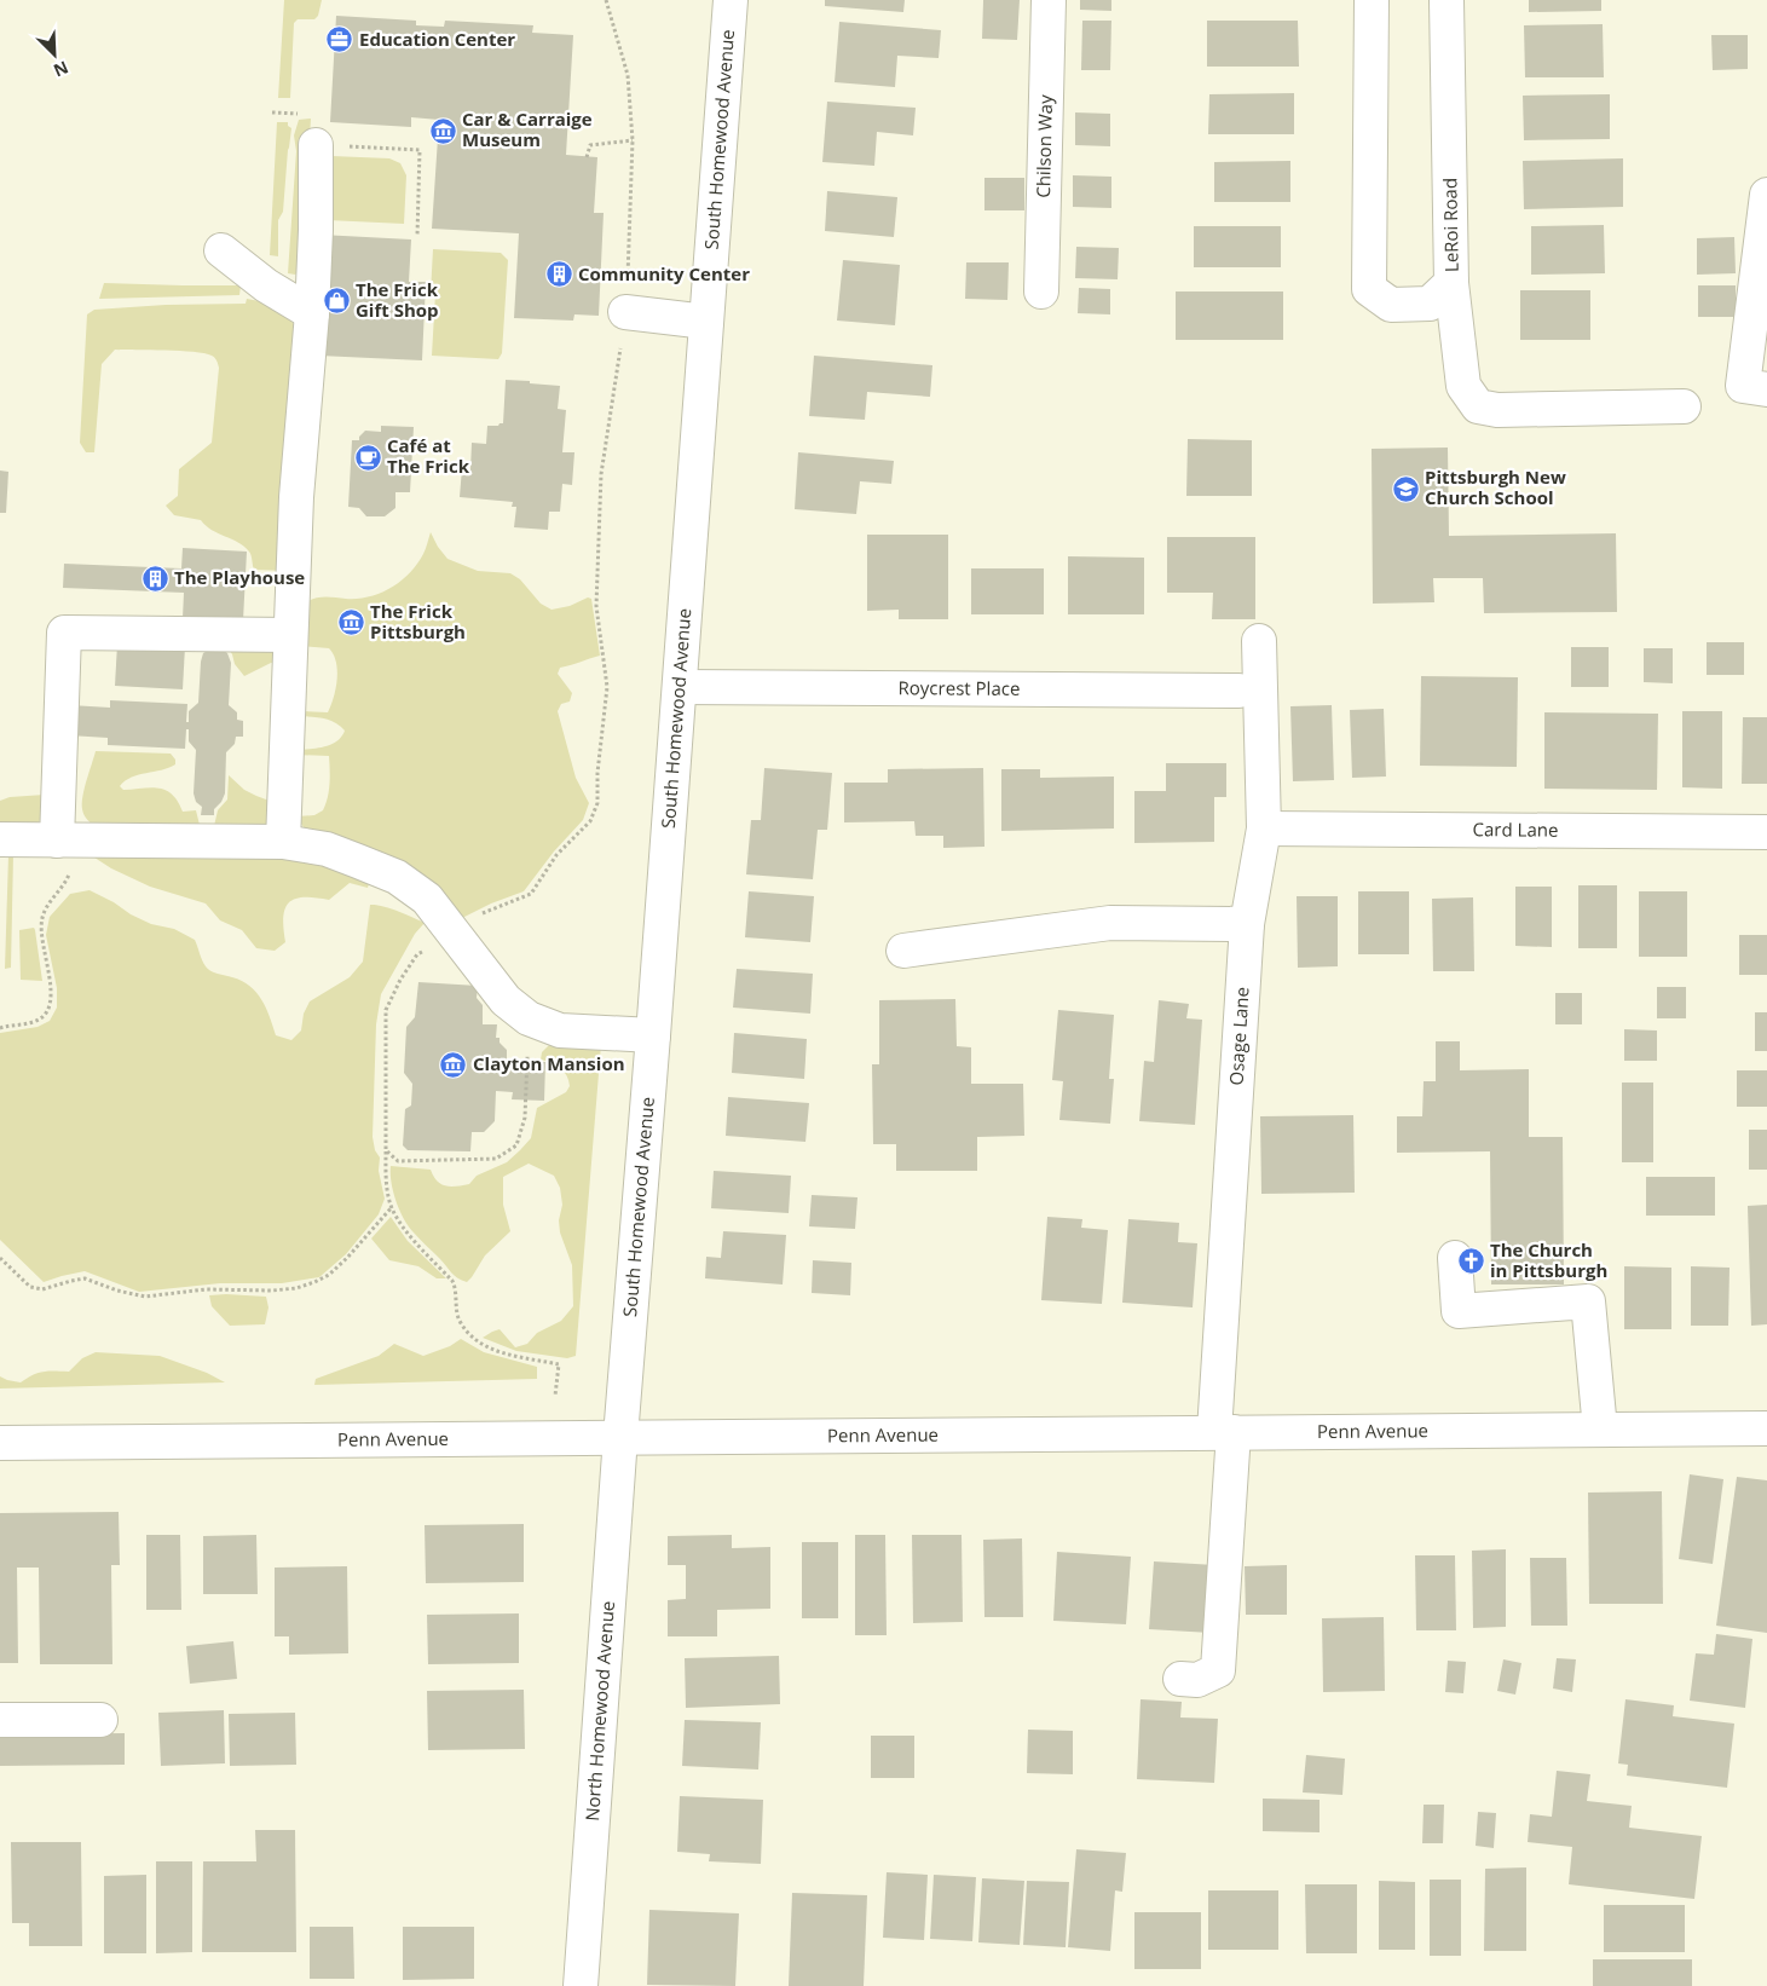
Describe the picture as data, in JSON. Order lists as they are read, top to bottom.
{
  "streets": {
    "main road": [
      "South Homewood Avenue",
      "Chilson Way",
      "LeRoi Road",
      "Roycrest Place",
      "Card Lane",
      "Osage Lane",
      "Penn Avenue",
      "North Homewood Avenue"
    ]
  },
  "crossings": [
    ["South Homewood Avenue", "Roycrest Place"],
    ["South Homewood Avenue", "Penn Avenue"],
    ["South Homewood Avenue", "North Homewood Avenue"],
    ["Card Lane", "Osage Lane"],
    ["Osage Lane", "Penn Avenue"],
    ["Penn Avenue", "North Homewood Avenue"]
  ],
  "places": {
    "office": ["Education Center"],
    "museum": ["Car & Carraige Museum", "The Frick Pittsburgh", "Clayton Mansion"],
    "building": ["Community Center", "The Playhouse"],
    "shop": ["The Frick Gift Shop"],
    "cafe": ["Café at The Frick"],
    "school or university": ["Pittsburgh New Church School"],
    "church": ["The Church in Pittsburgh"]
  },
  "north": "bottom right"
}
